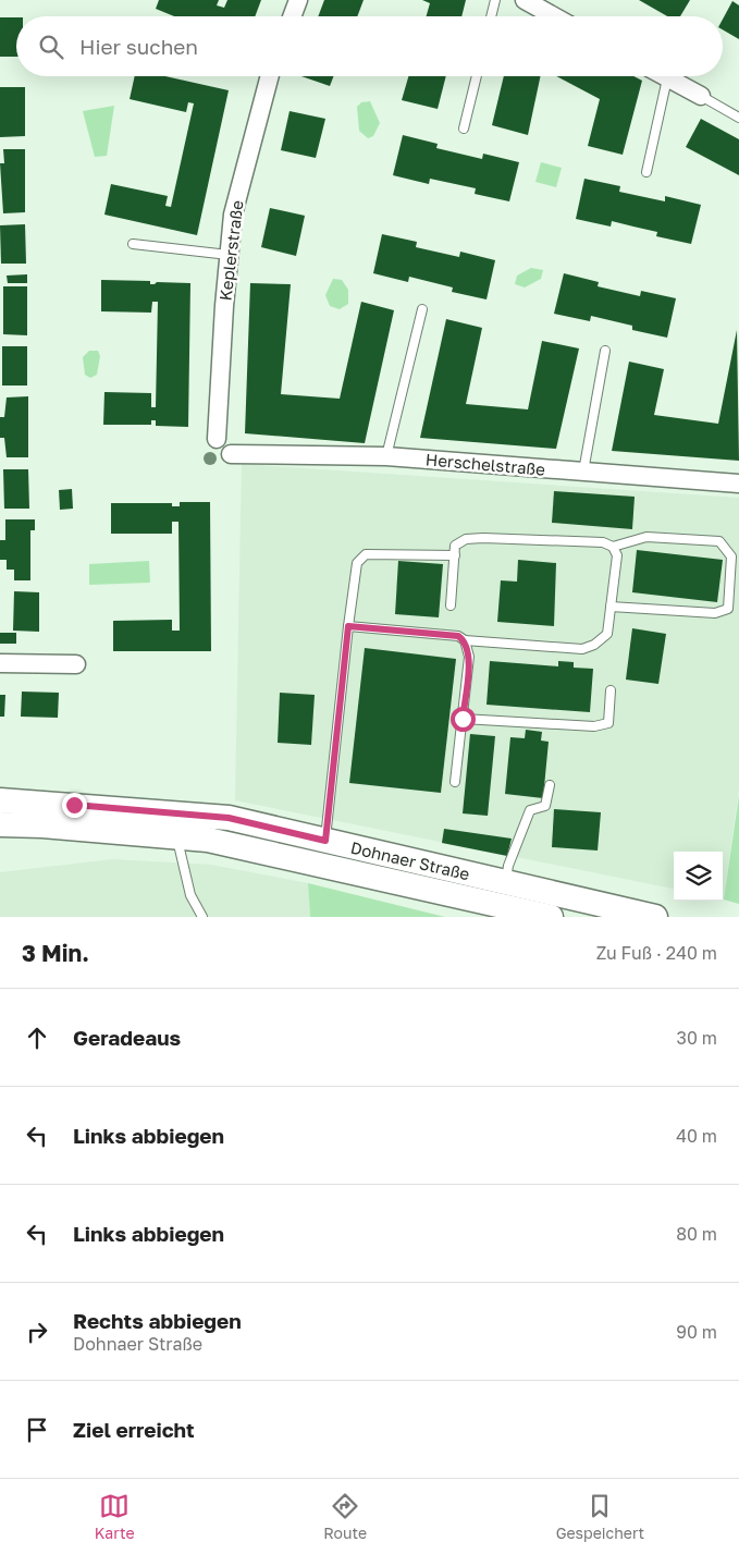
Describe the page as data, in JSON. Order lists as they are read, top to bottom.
{
  "streets": {
    "main road": ["Dohnaer Straße"],
    "street": ["Keplerstraße", "Herschelstraße"]
  },
  "page": {
    "search": "Hier suchen",
    "heading": ["3 Min.", "Zu Fuß · 240 m"],
    "list": [
      ["Geradeaus", "30 m"],
      ["Links abbiegen", "40 m"],
      ["Links abbiegen", "80 m"],
      ["Rechts abbiegen", "Dohnaer Straße", "90 m"],
      "Ziel erreicht"
    ],
    "nav": ["Karte", "Route", "Gespeichert"]
  }
}
